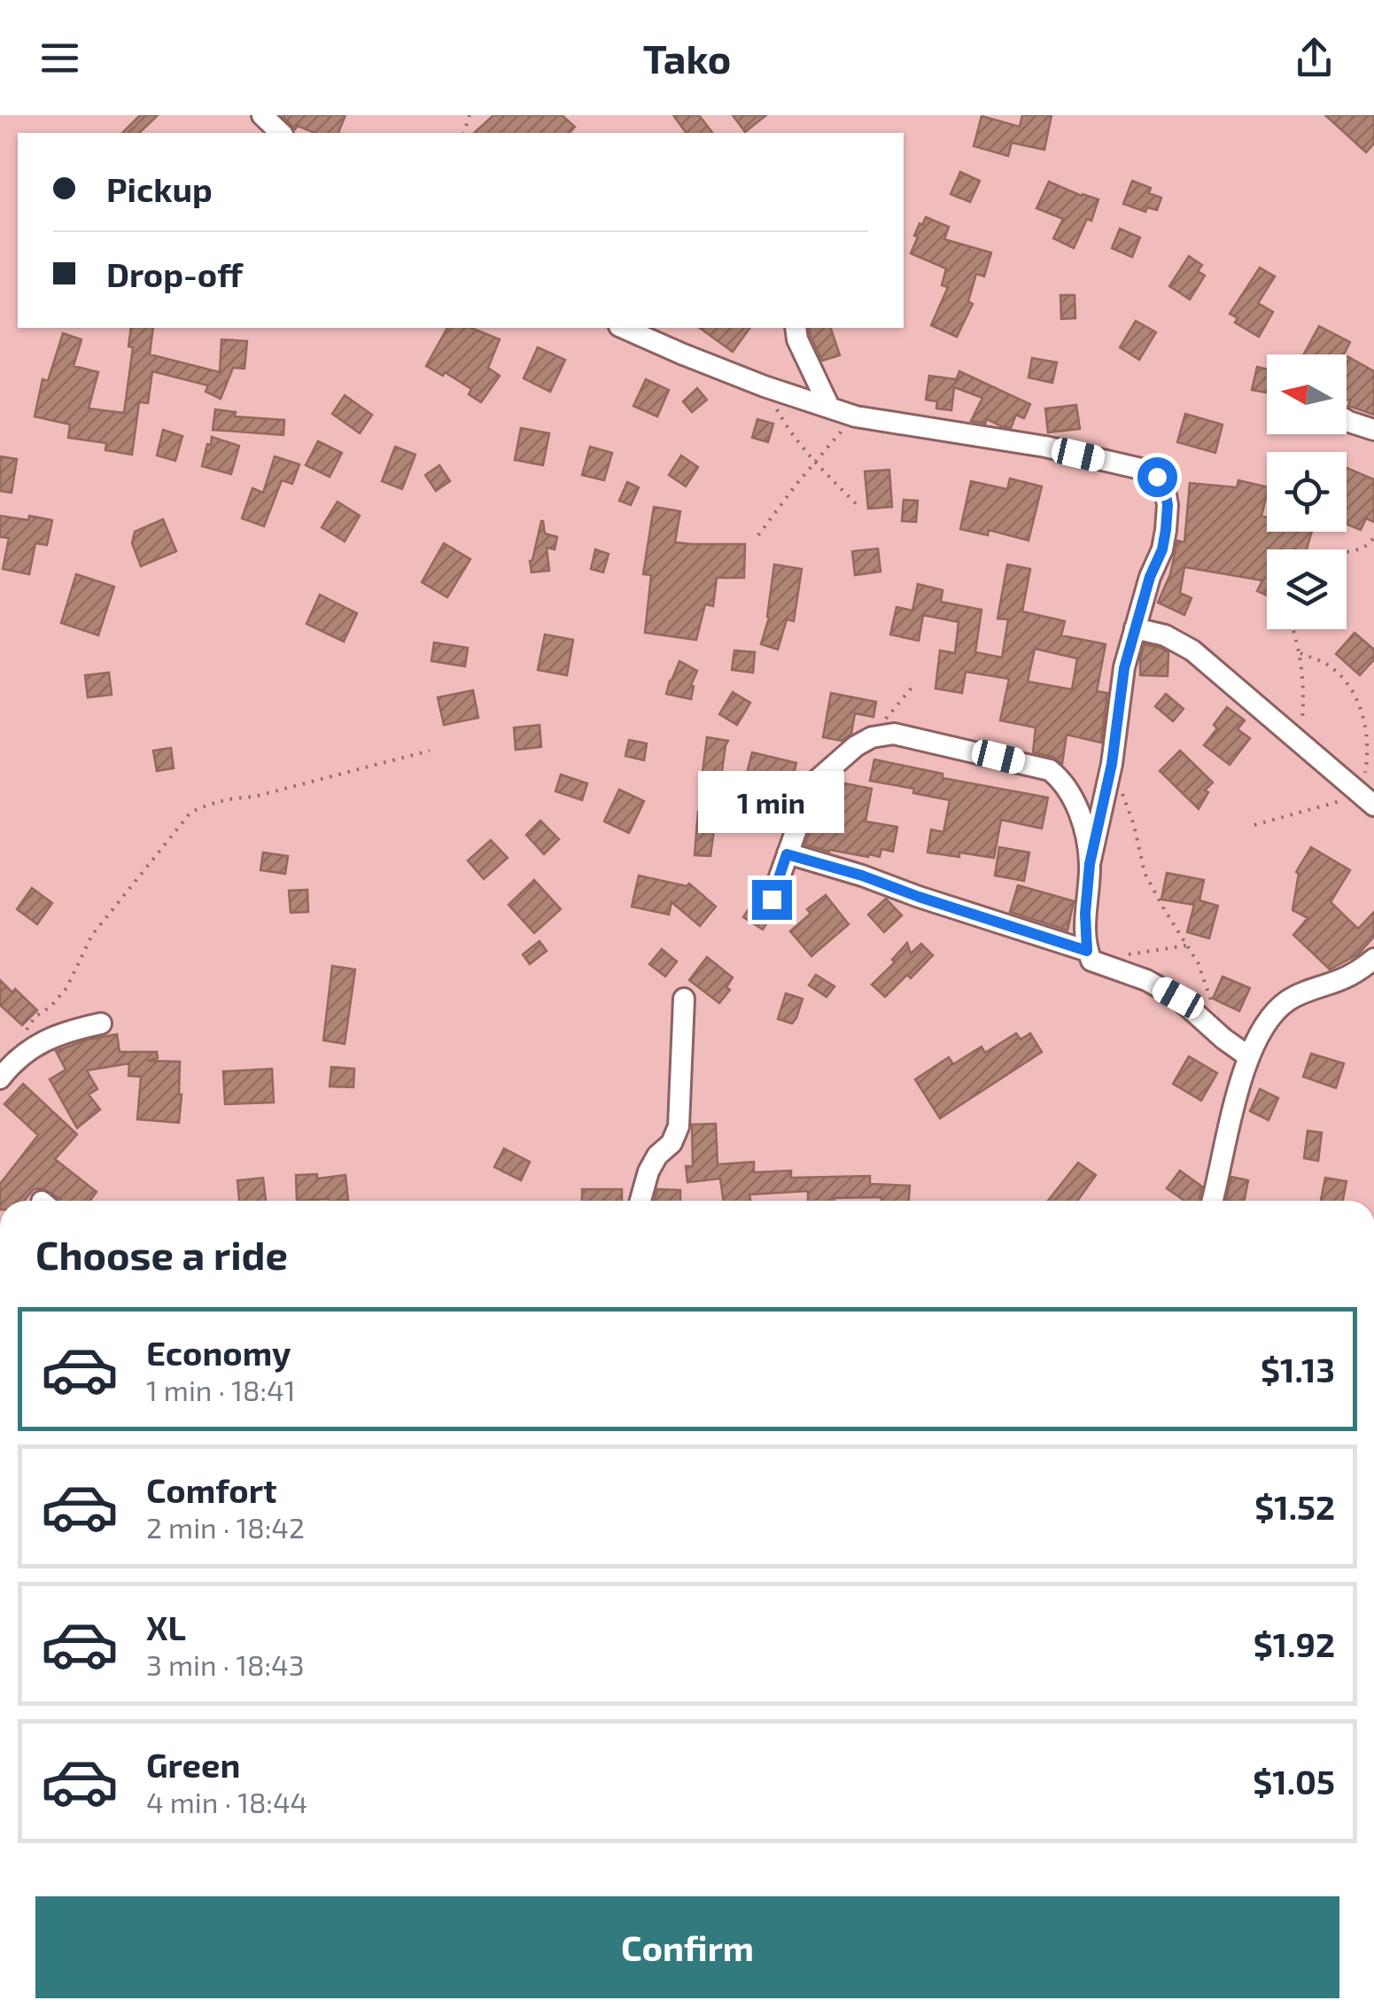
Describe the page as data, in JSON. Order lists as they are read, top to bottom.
{
  "north": "left",
  "page": {
    "header": "Tako",
    "banner": ["Pickup", "Drop-off"],
    "bubble": "1 min",
    "heading": "Choose a ride",
    "list": [
      {
        "name": "Economy",
        "note": "1 min · 18:41",
        "value": "$1.13"
      },
      {
        "name": "Comfort",
        "note": "2 min · 18:42",
        "value": "$1.52"
      },
      {
        "name": "XL",
        "note": "3 min · 18:43",
        "value": "$1.92"
      },
      {
        "name": "Green",
        "note": "4 min · 18:44",
        "value": "$1.05"
      }
    ],
    "buttons": "Confirm"
  }
}
